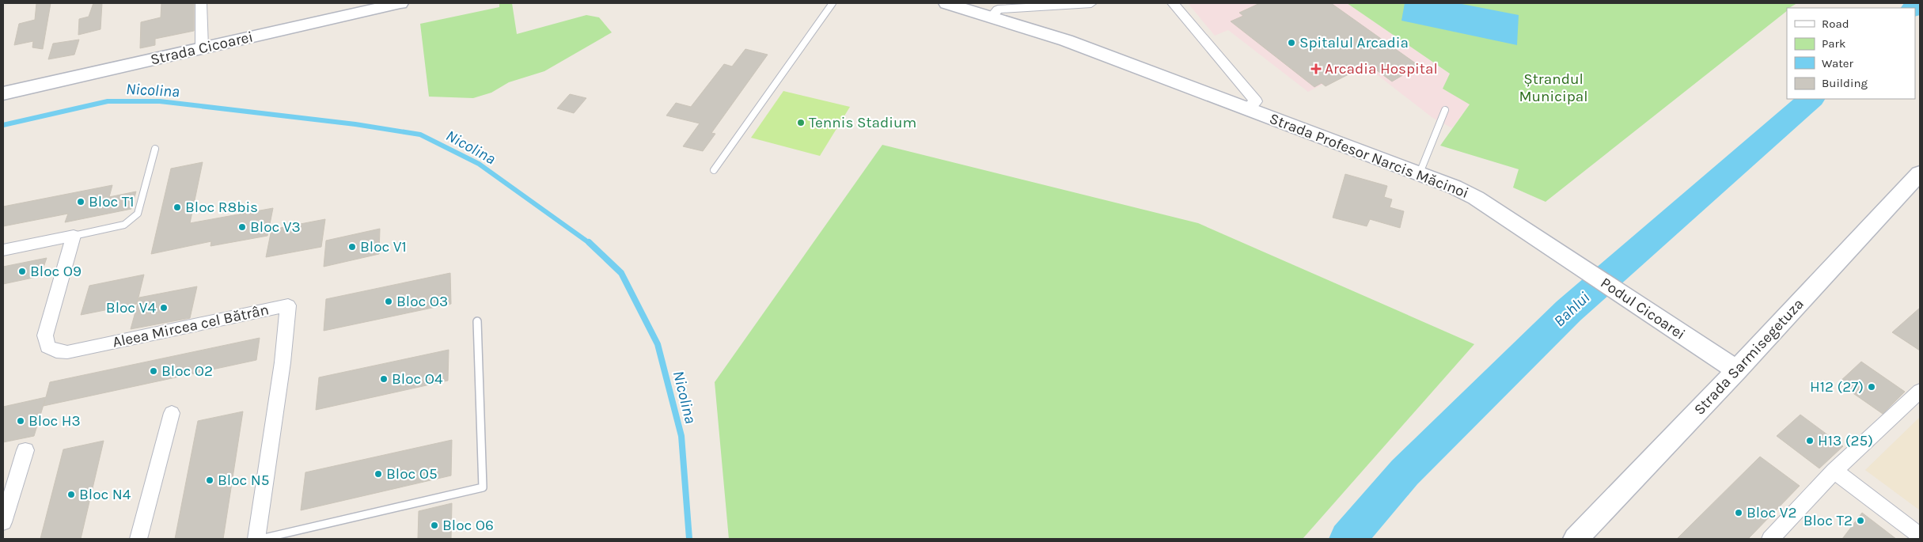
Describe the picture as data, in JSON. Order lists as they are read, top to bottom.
{
  "streets": {
    "street": [
      "Strada Cicoarei",
      "Strada Profesor Narcis Măcinoi",
      "Podul Cicoarei",
      "Aleea Mircea cel Bătrân",
      "Strada Sarmisegetuza"
    ]
  },
  "crossings": [
    ["Strada Profesor Narcis Măcinoi", "Podul Cicoarei"],
    ["Podul Cicoarei", "Strada Sarmisegetuza"]
  ],
  "water": ["Nicolina", "Bahlui"],
  "parks": ["Ștrandul Municipal"],
  "places": {
    "other": [
      "Spitalul Arcadia",
      "Tennis Stadium",
      "Bloc T1",
      "Bloc R8bis",
      "Bloc V3",
      "Bloc V1",
      "Bloc O9",
      "Bloc O3",
      "Bloc V4",
      "Bloc O2",
      "Bloc O4",
      "H12 (27)",
      "Bloc H3",
      "H13 (25)",
      "Bloc O5",
      "Bloc N5",
      "Bloc N4",
      "Bloc V2",
      "Bloc T2",
      "Bloc O6"
    ],
    "health": ["Arcadia Hospital"]
  },
  "legend": [
    "Road",
    "Park",
    "Water",
    "Building"
  ]
}
